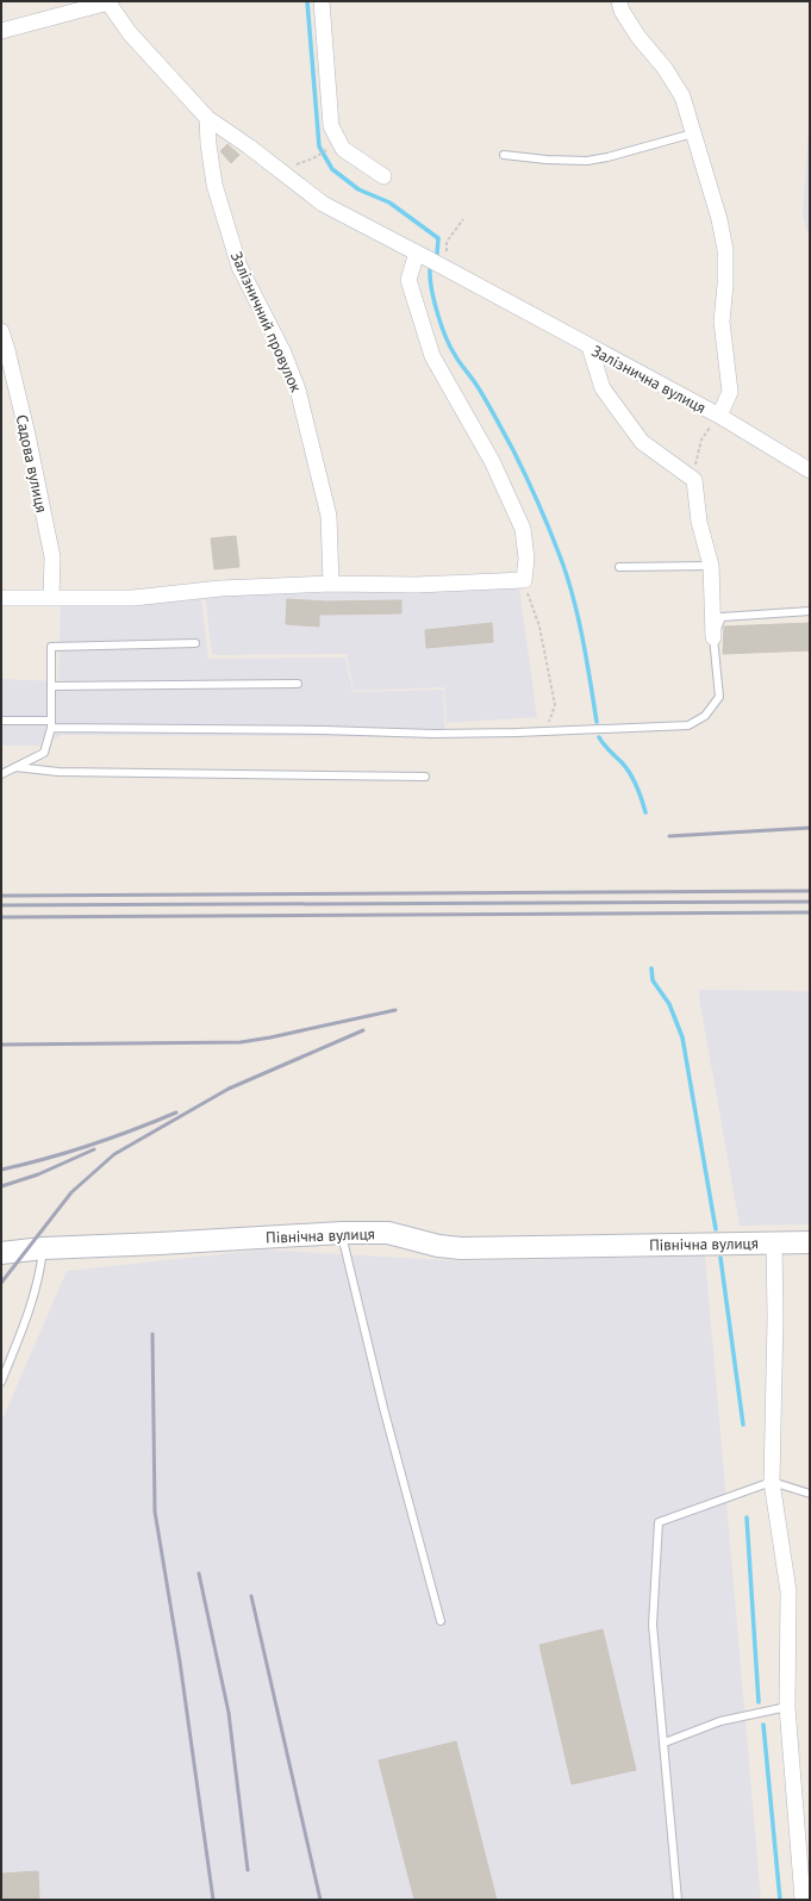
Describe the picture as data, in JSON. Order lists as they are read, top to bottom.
{
  "streets": {
    "street": [
      "Залізничний провулок",
      "Залізнична вулиця",
      "Садова вулиця",
      "Північна вулиця"
    ]
  },
  "crossings": [
    ["Залізничний провулок", "Залізнична вулиця"]
  ]
}
